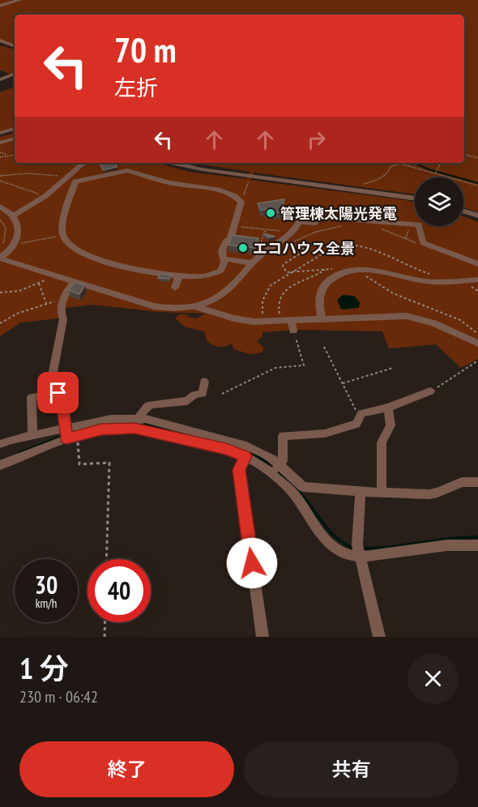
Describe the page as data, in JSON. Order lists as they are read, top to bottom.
{
  "places": ["管理棟太陽光発電", "エコハウス全景"],
  "page": {
    "turn": ["70 m", "左折"],
    "speed": "30 km/h",
    "limit": "40",
    "heading": ["1 分", "230 m · 06:42"],
    "buttons": ["終了", "共有"]
  }
}
